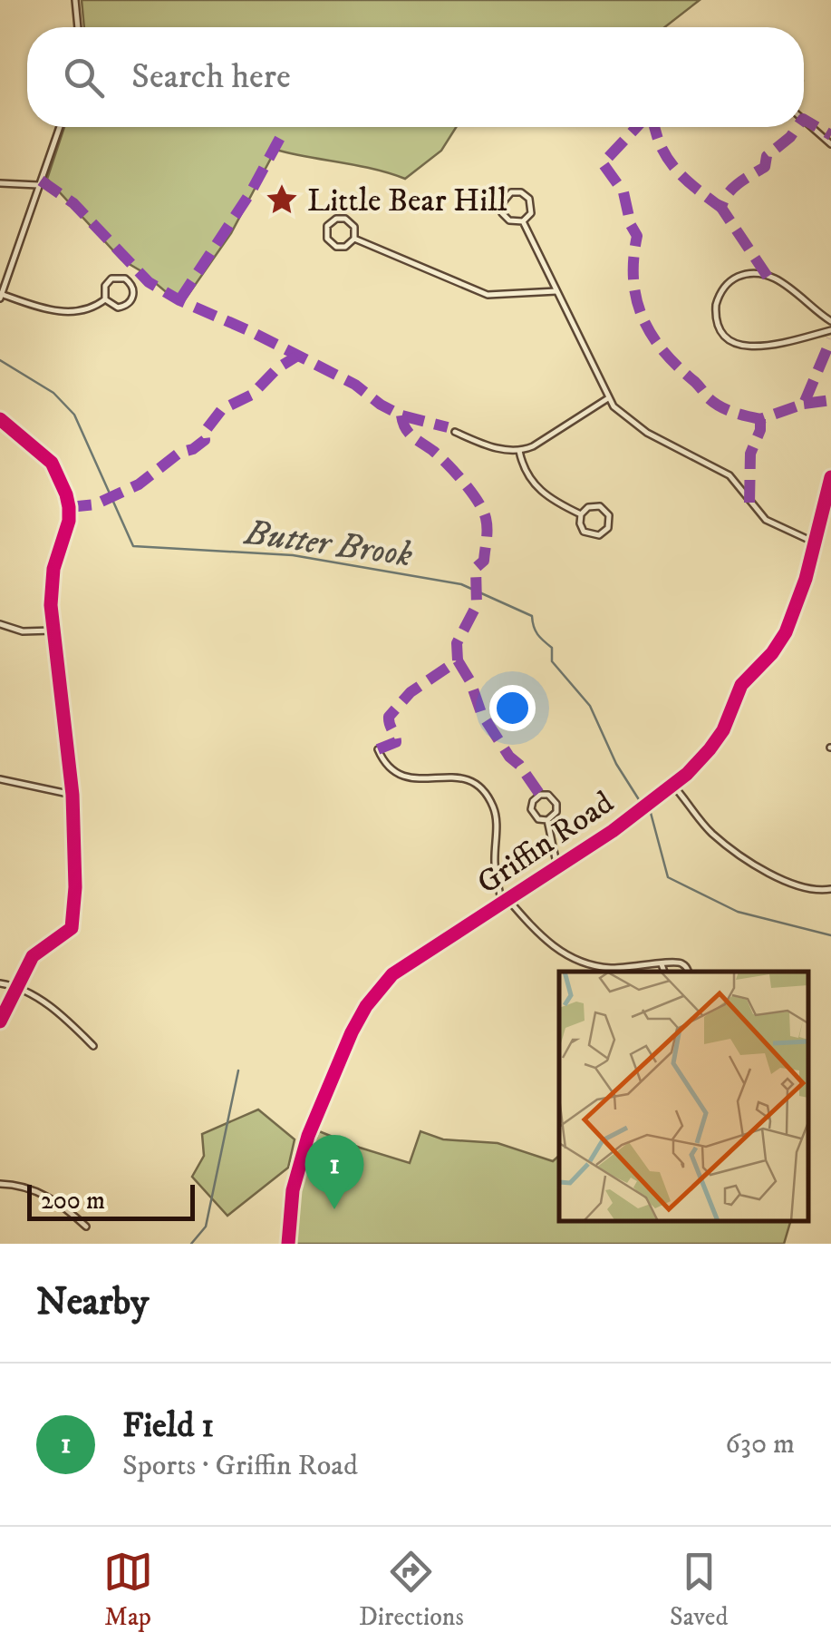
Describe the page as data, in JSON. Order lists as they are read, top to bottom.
{
  "streets": {
    "street": ["Griffin Road"]
  },
  "water": ["Butter Brook"],
  "places": {
    "place": ["Little Bear Hill"]
  },
  "scale_bar": "200 m",
  "page": {
    "search": "Search here",
    "pins": "1",
    "scale": "200 m",
    "heading": "Nearby",
    "list": [
      {
        "mark": "1",
        "name": "Field 1",
        "note": "Sports · Griffin Road",
        "value": "630 m"
      }
    ],
    "nav": ["Map", "Directions", "Saved"]
  }
}
